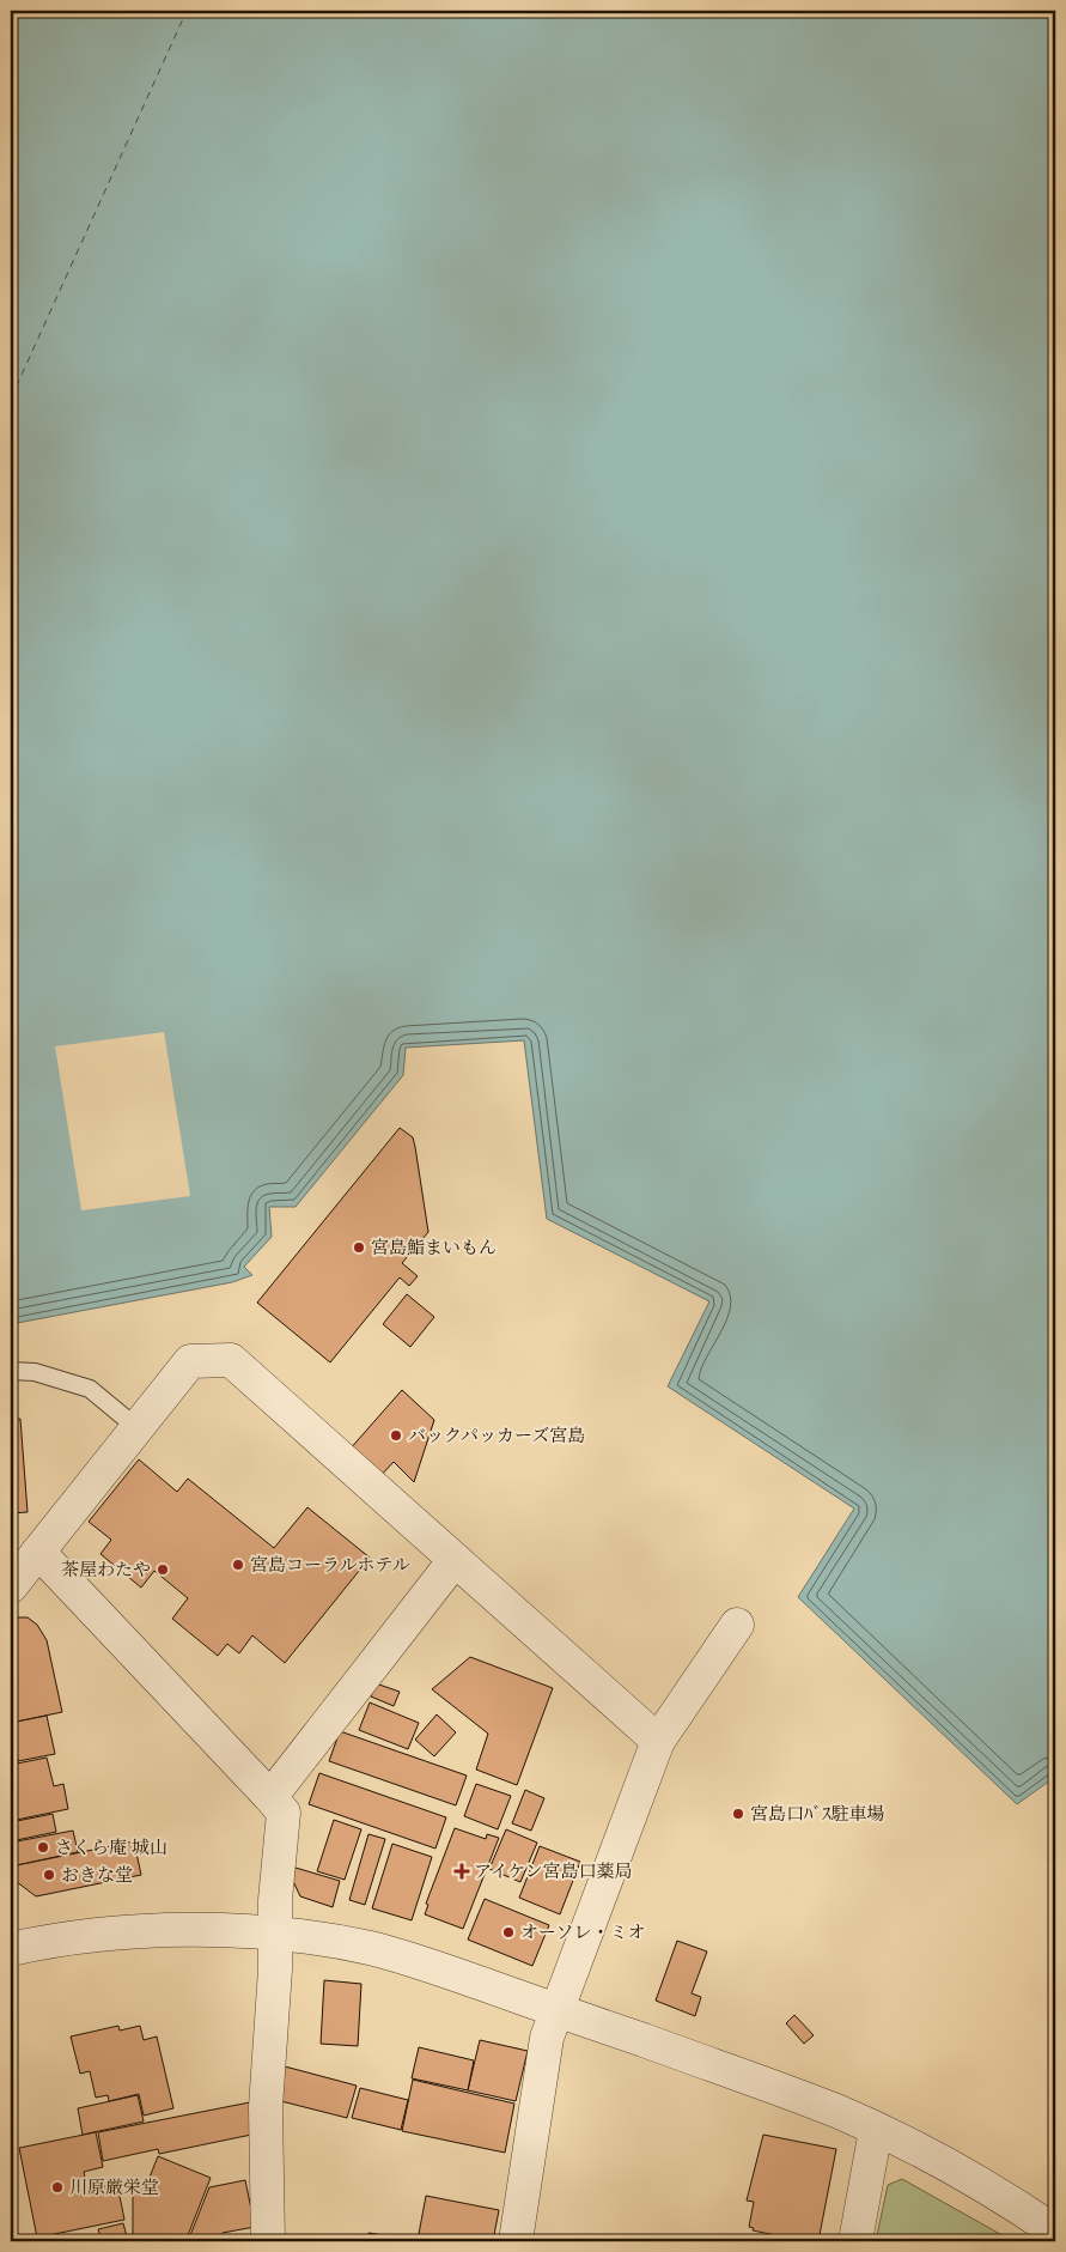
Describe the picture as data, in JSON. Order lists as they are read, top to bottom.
{
  "places": {
    "other": [
      "宮島鮨まいもん",
      "バックパッカーズ宮島",
      "宮島コーラルホテル",
      "茶屋わたや",
      "宮島口ﾊﾞｽ駐車場",
      "さくら庵 城山",
      "おきな堂",
      "オーソレ・ミオ",
      "川原厳栄堂"
    ],
    "health": ["アイケン宮島口薬局"]
  }
}
